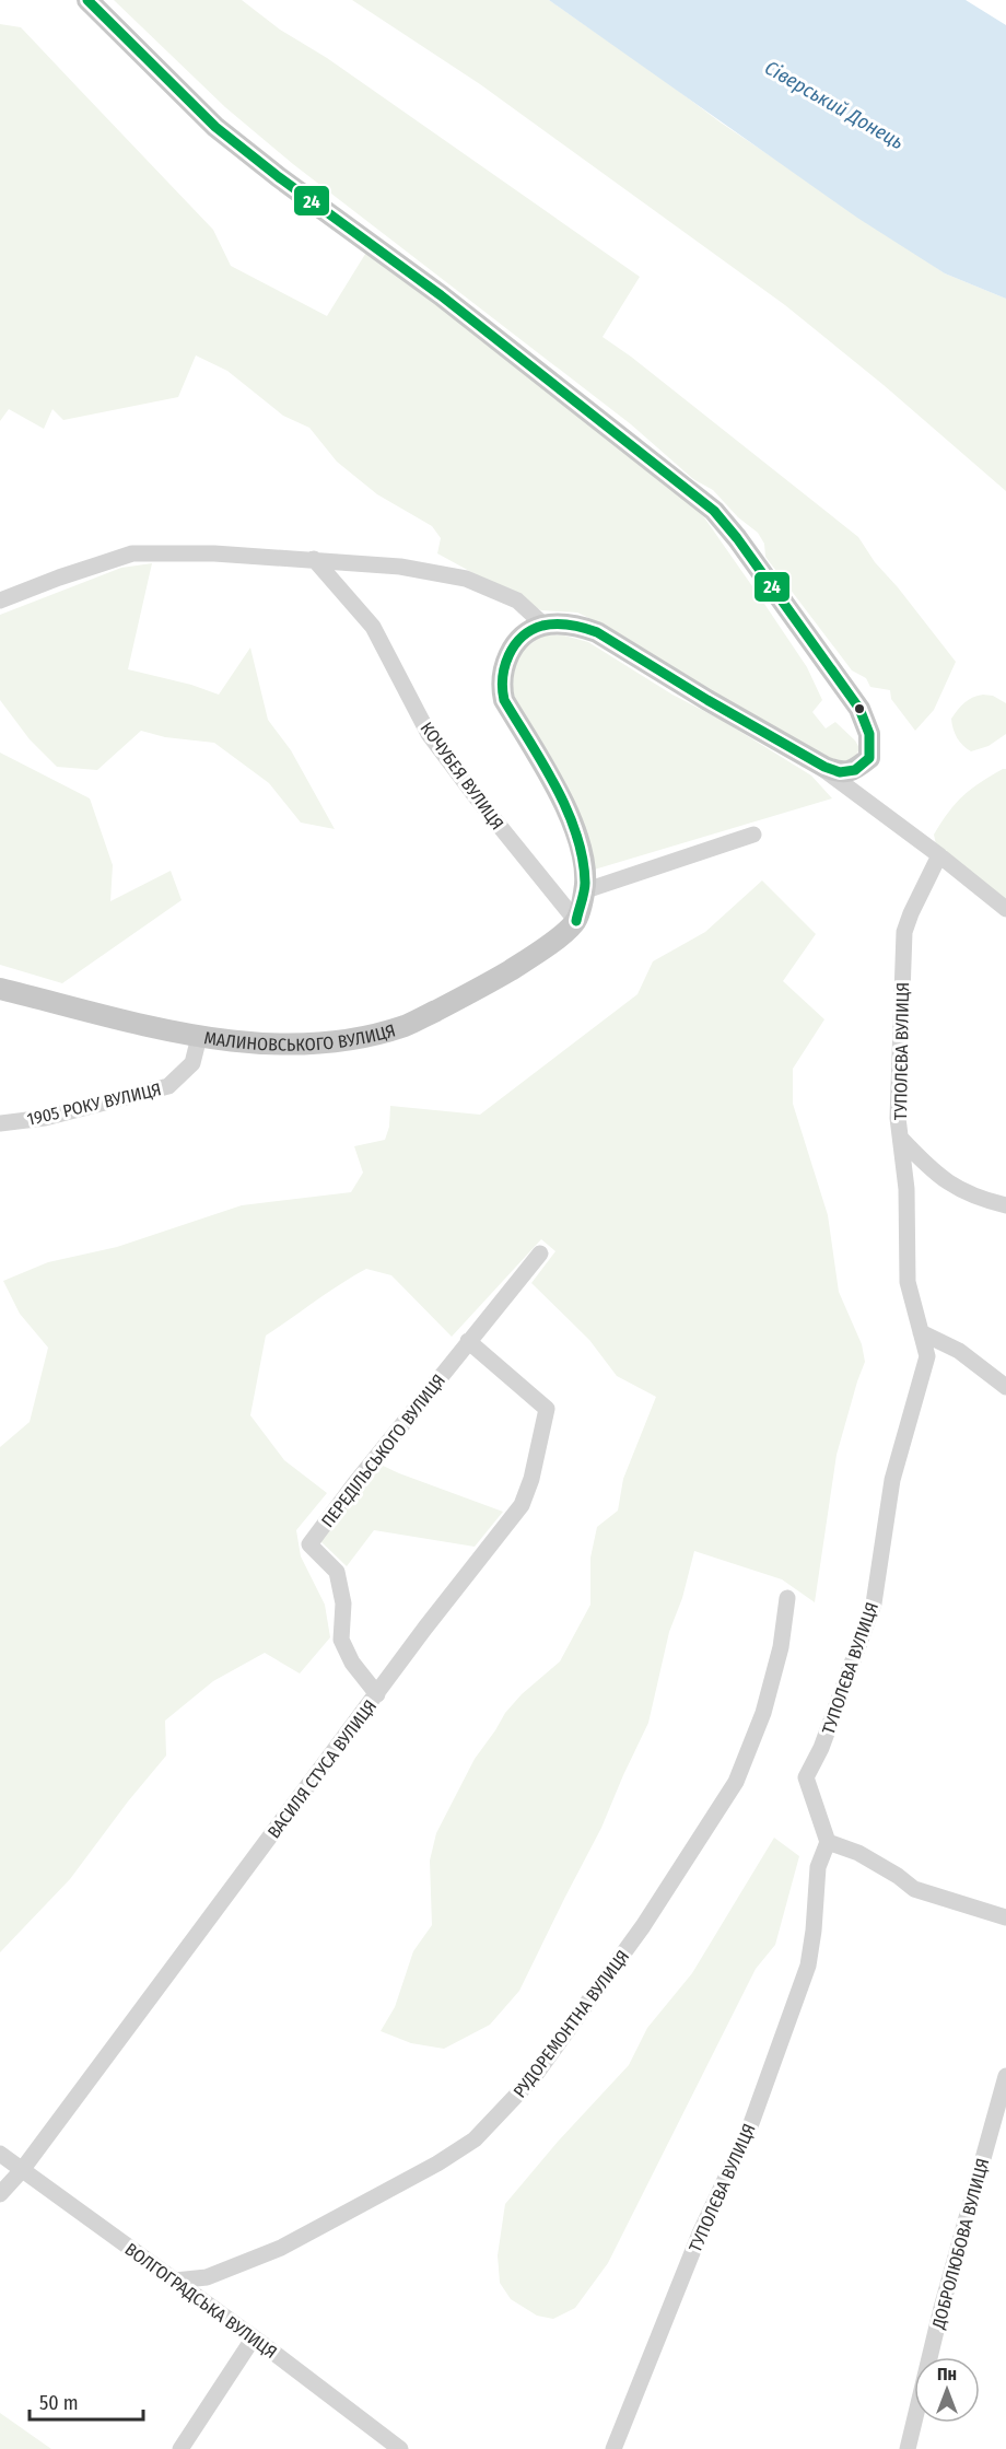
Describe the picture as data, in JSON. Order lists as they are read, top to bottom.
{
  "streets": {
    "main road": ["МАЛИНОВСЬКОГО ВУЛИЦЯ"],
    "street": [
      "КОЧУБЕЯ ВУЛИЦЯ",
      "ТУПОЛЄВА ВУЛИЦЯ",
      "1905 РОКУ ВУЛИЦЯ",
      "ПЕРЕДІЛЬСЬКОГО ВУЛИЦЯ",
      "ВАСИЛЯ СТУСА ВУЛИЦЯ",
      "РУДОРЕМОНТНА ВУЛИЦЯ",
      "ДОБРОЛЮБОВА ВУЛИЦЯ",
      "ВОЛГОГРАДСЬКА ВУЛИЦЯ"
    ]
  },
  "crossings": [
    ["КОЧУБЕЯ ВУЛИЦЯ", "МАЛИНОВСЬКОГО ВУЛИЦЯ"],
    ["МАЛИНОВСЬКОГО ВУЛИЦЯ", "1905 РОКУ ВУЛИЦЯ"],
    ["ПЕРЕДІЛЬСЬКОГО ВУЛИЦЯ", "ВАСИЛЯ СТУСА ВУЛИЦЯ"],
    ["ВАСИЛЯ СТУСА ВУЛИЦЯ", "ВОЛГОГРАДСЬКА ВУЛИЦЯ"],
    ["РУДОРЕМОНТНА ВУЛИЦЯ", "ВОЛГОГРАДСЬКА ВУЛИЦЯ"]
  ],
  "water": ["Сіверський Донець"],
  "lines": ["transit line 24"],
  "scale_bar": "50 m",
  "north": "top"
}
